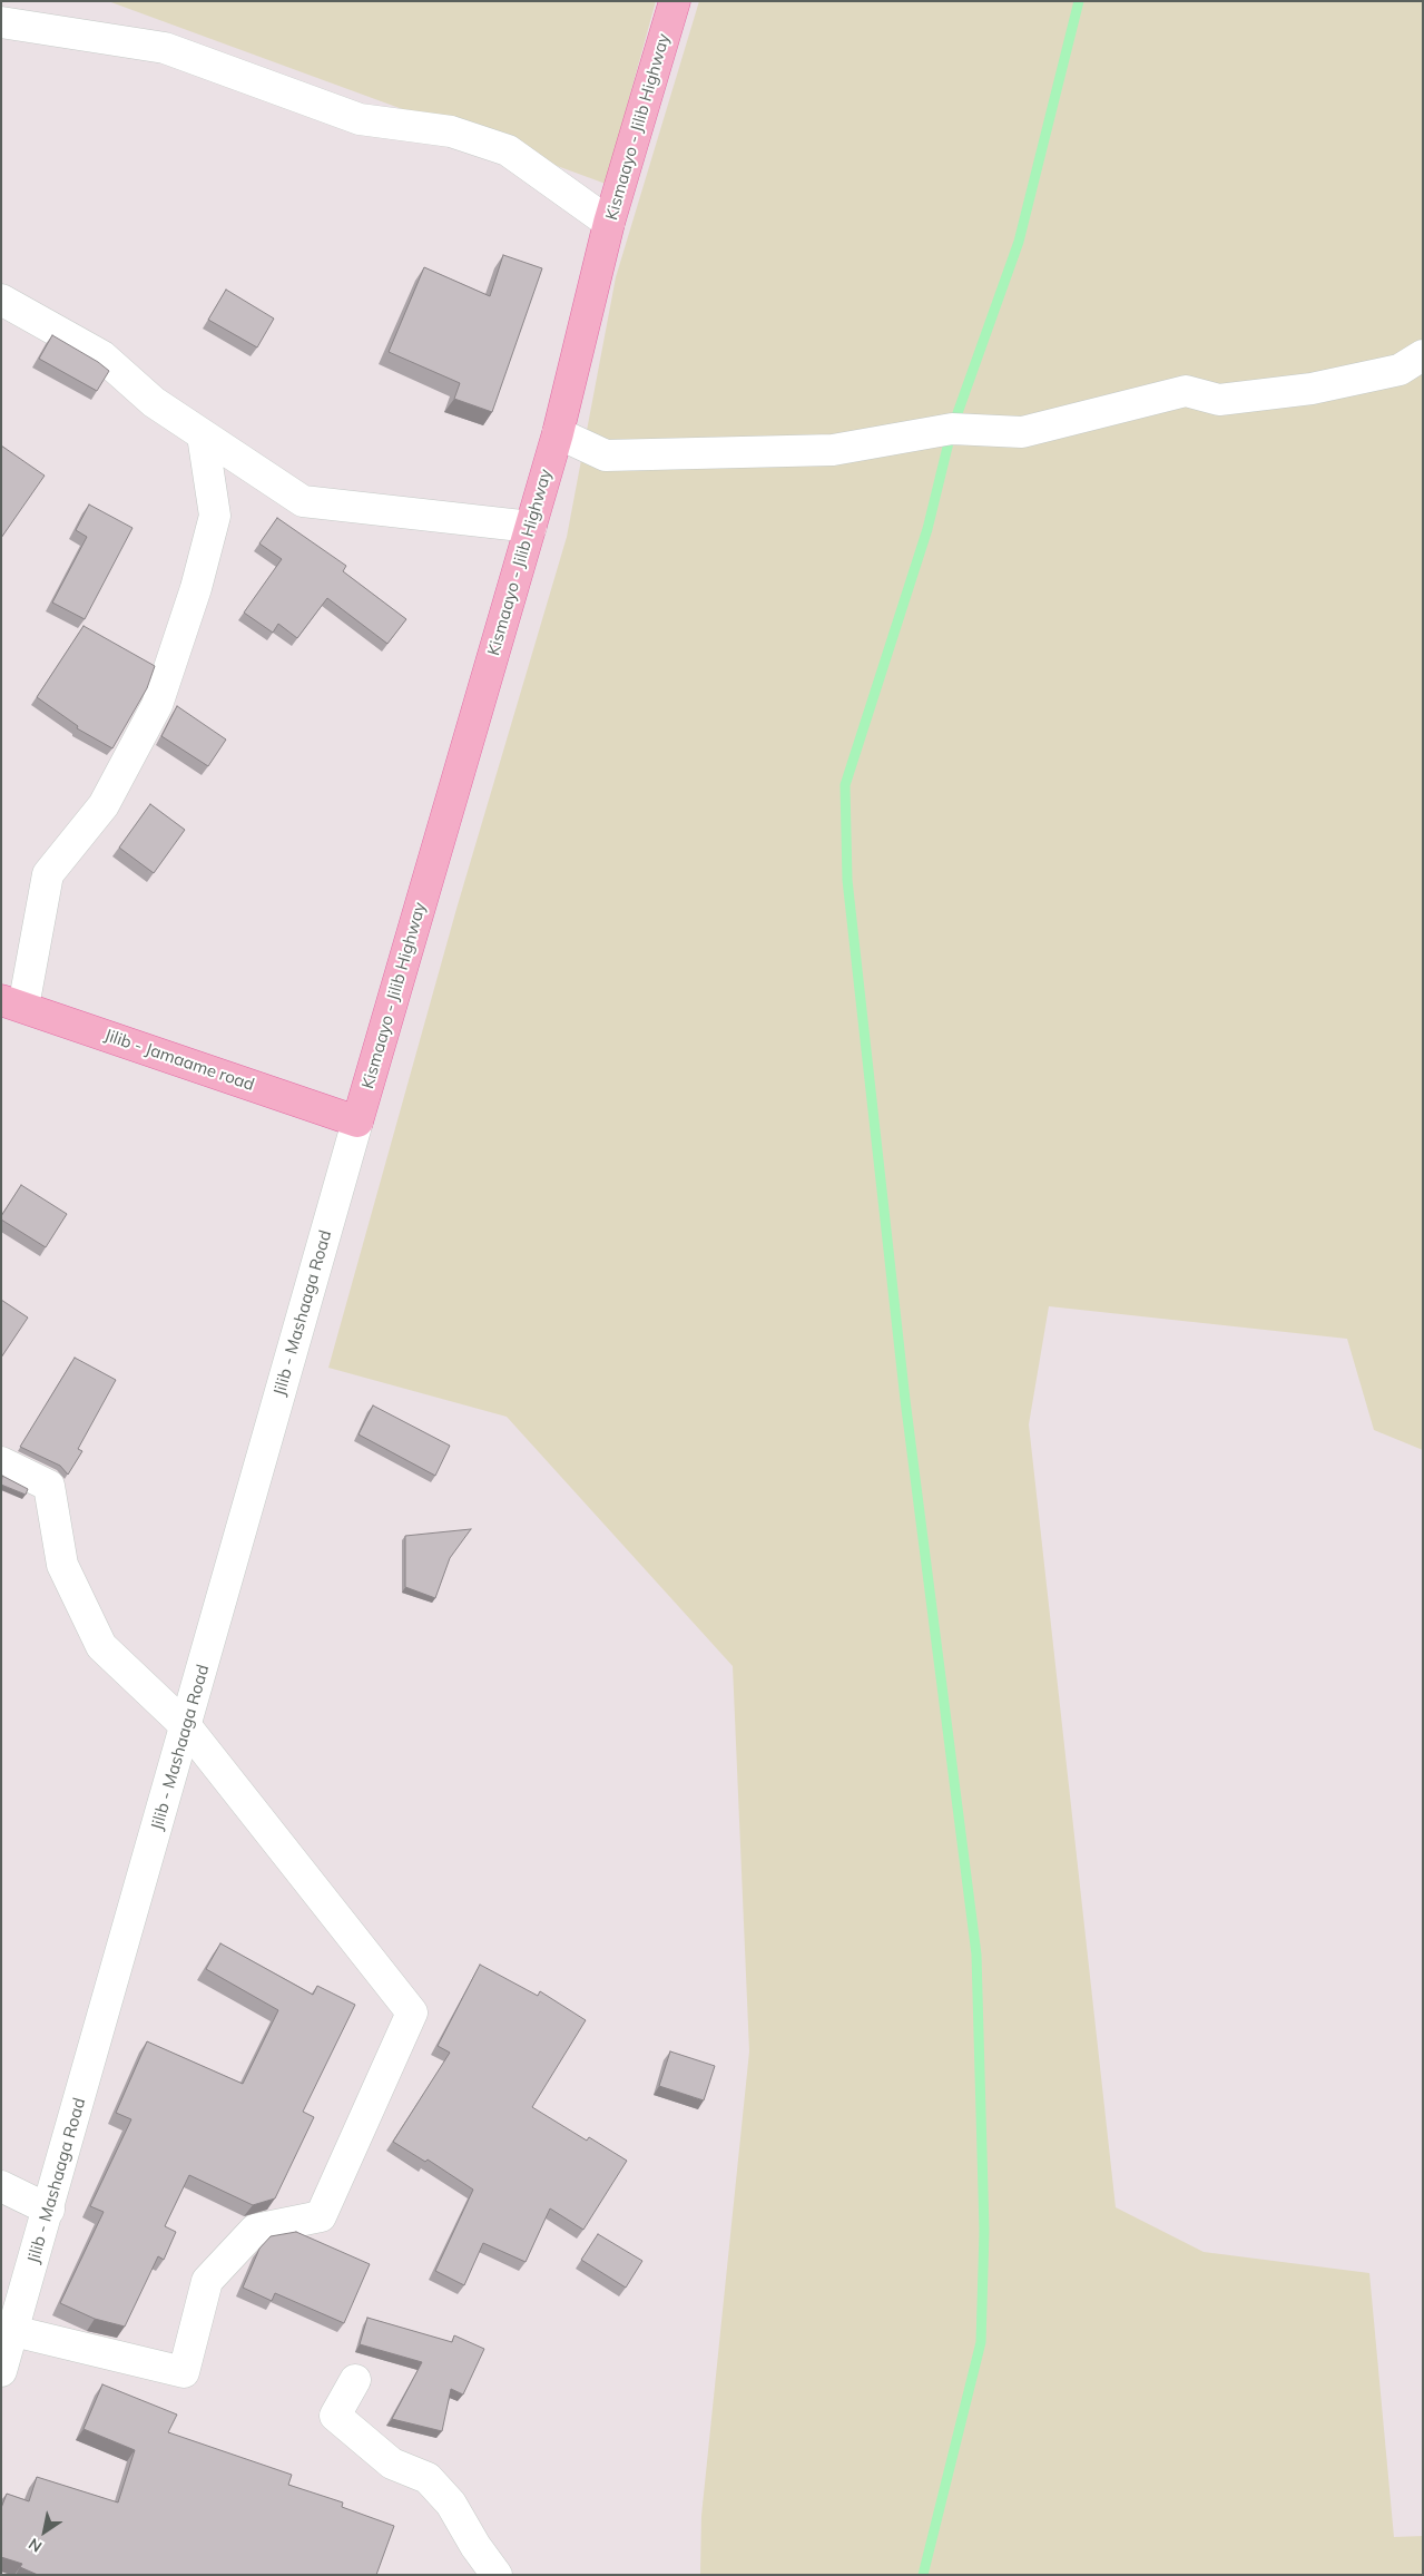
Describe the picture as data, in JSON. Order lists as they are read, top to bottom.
{
  "streets": {
    "main road": ["Kismaayo - Jilib Highway", "Jilib - Jamaame road"],
    "street": ["Jilib - Mashaaga Road"]
  },
  "crossings": [
    ["Kismaayo - Jilib Highway", "Jilib - Jamaame road"],
    ["Kismaayo - Jilib Highway", "Jilib - Mashaaga Road"],
    ["Jilib - Jamaame road", "Jilib - Mashaaga Road"]
  ],
  "north": "bottom left"
}
